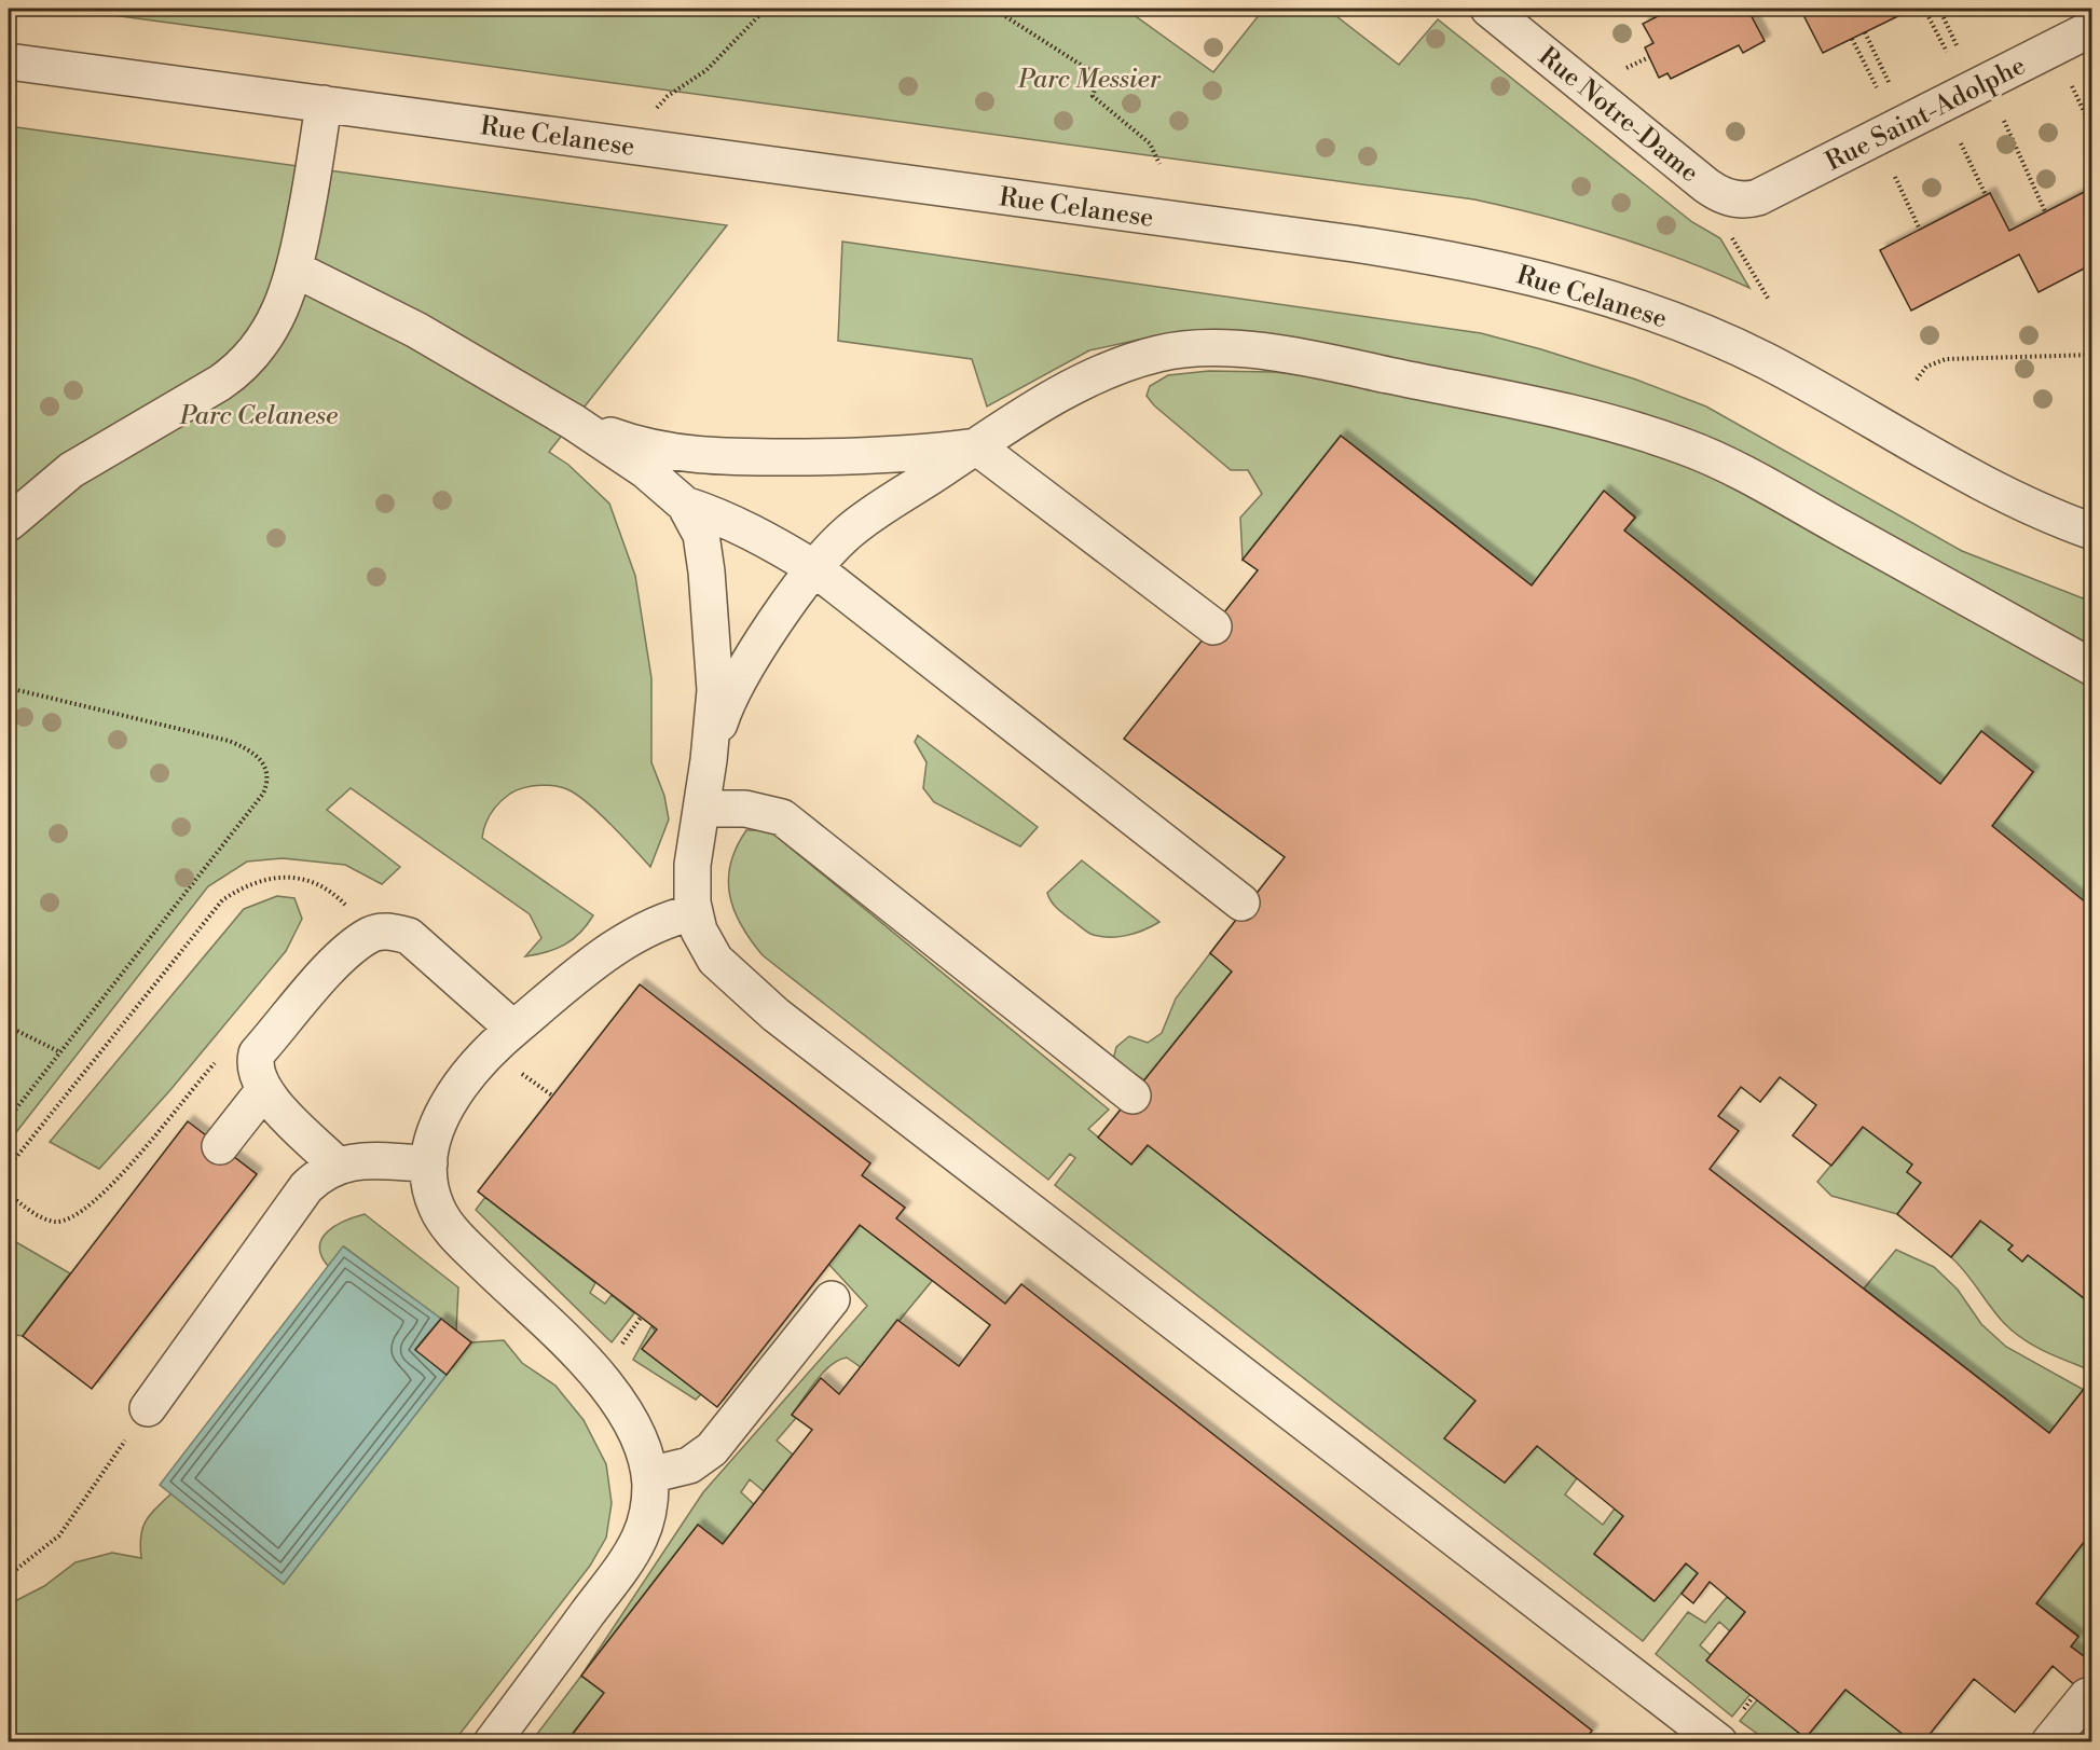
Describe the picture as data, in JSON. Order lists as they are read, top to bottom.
{
  "streets": {
    "street": ["Rue Saint-Adolphe", "Rue Notre-Dame", "Rue Celanese"]
  },
  "crossings": [
    ["Rue Saint-Adolphe", "Rue Notre-Dame"]
  ],
  "parks": ["Parc Messier", "Parc Celanese"]
}
